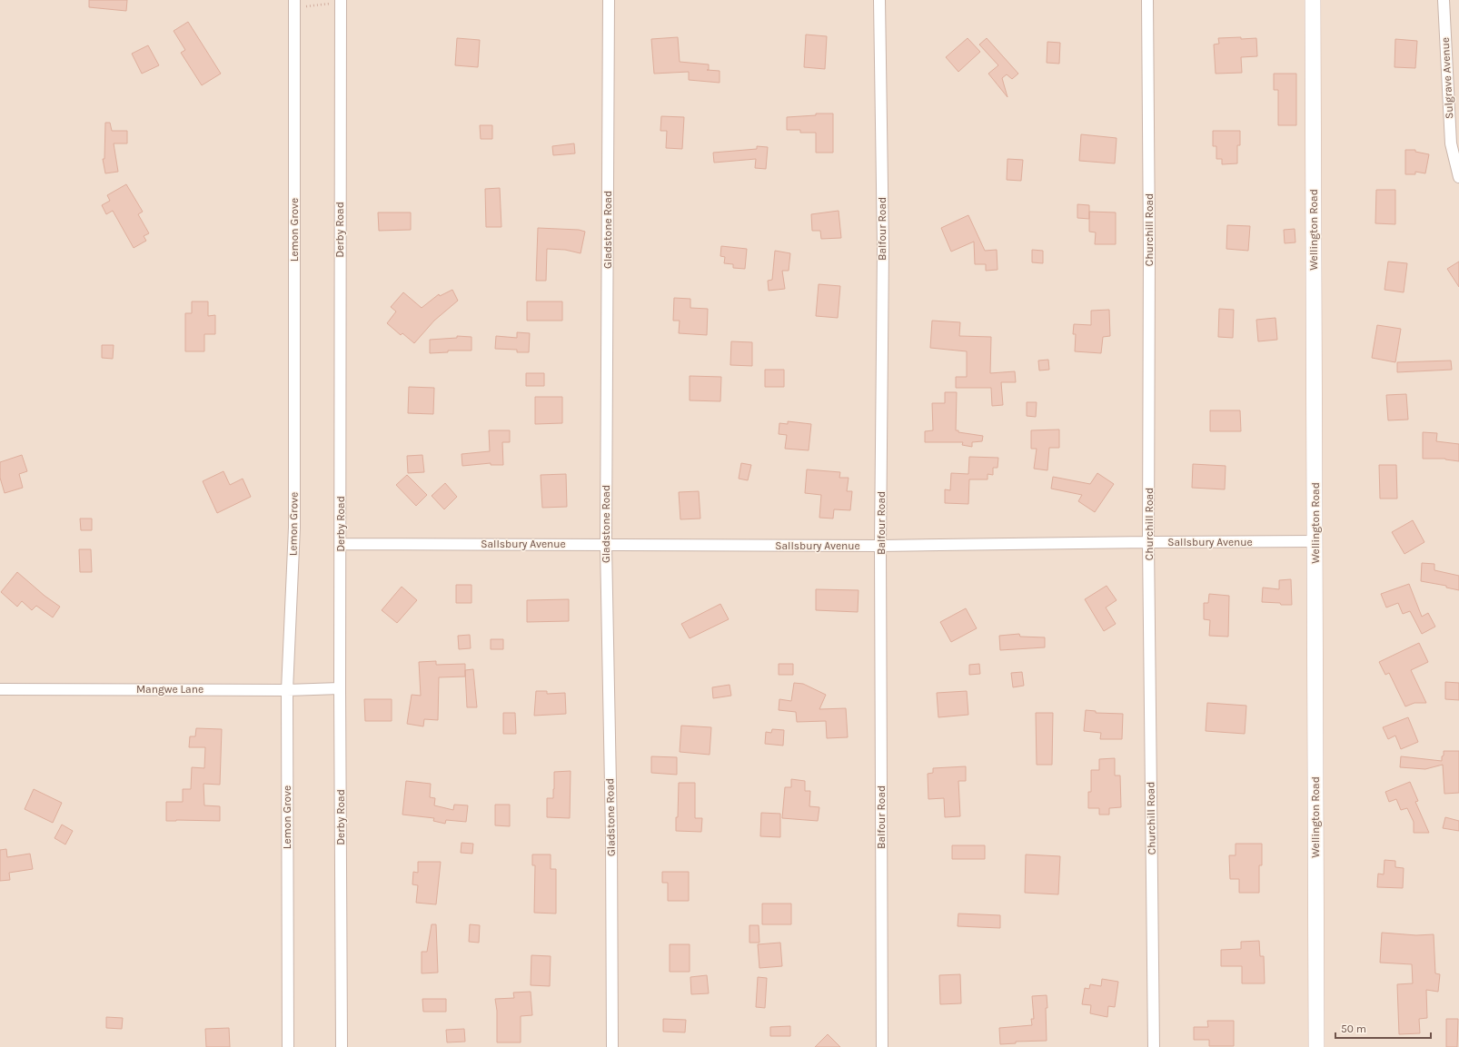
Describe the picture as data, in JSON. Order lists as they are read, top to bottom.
{
  "streets": {
    "main road": ["Wellington Road"],
    "street": [
      "Sulgrave Avenue",
      "Balfour Road",
      "Lemon Grove",
      "Derby Road",
      "Gladstone Road",
      "Churchill Road",
      "Sallsbury Avenue",
      "Mangwe Lane"
    ]
  },
  "crossings": [
    ["Balfour Road", "Sallsbury Avenue"],
    ["Lemon Grove", "Mangwe Lane"],
    ["Derby Road", "Sallsbury Avenue"],
    ["Derby Road", "Mangwe Lane"],
    ["Gladstone Road", "Sallsbury Avenue"],
    ["Churchill Road", "Sallsbury Avenue"],
    ["Wellington Road", "Sallsbury Avenue"]
  ],
  "scale_bar": "50 m"
}
